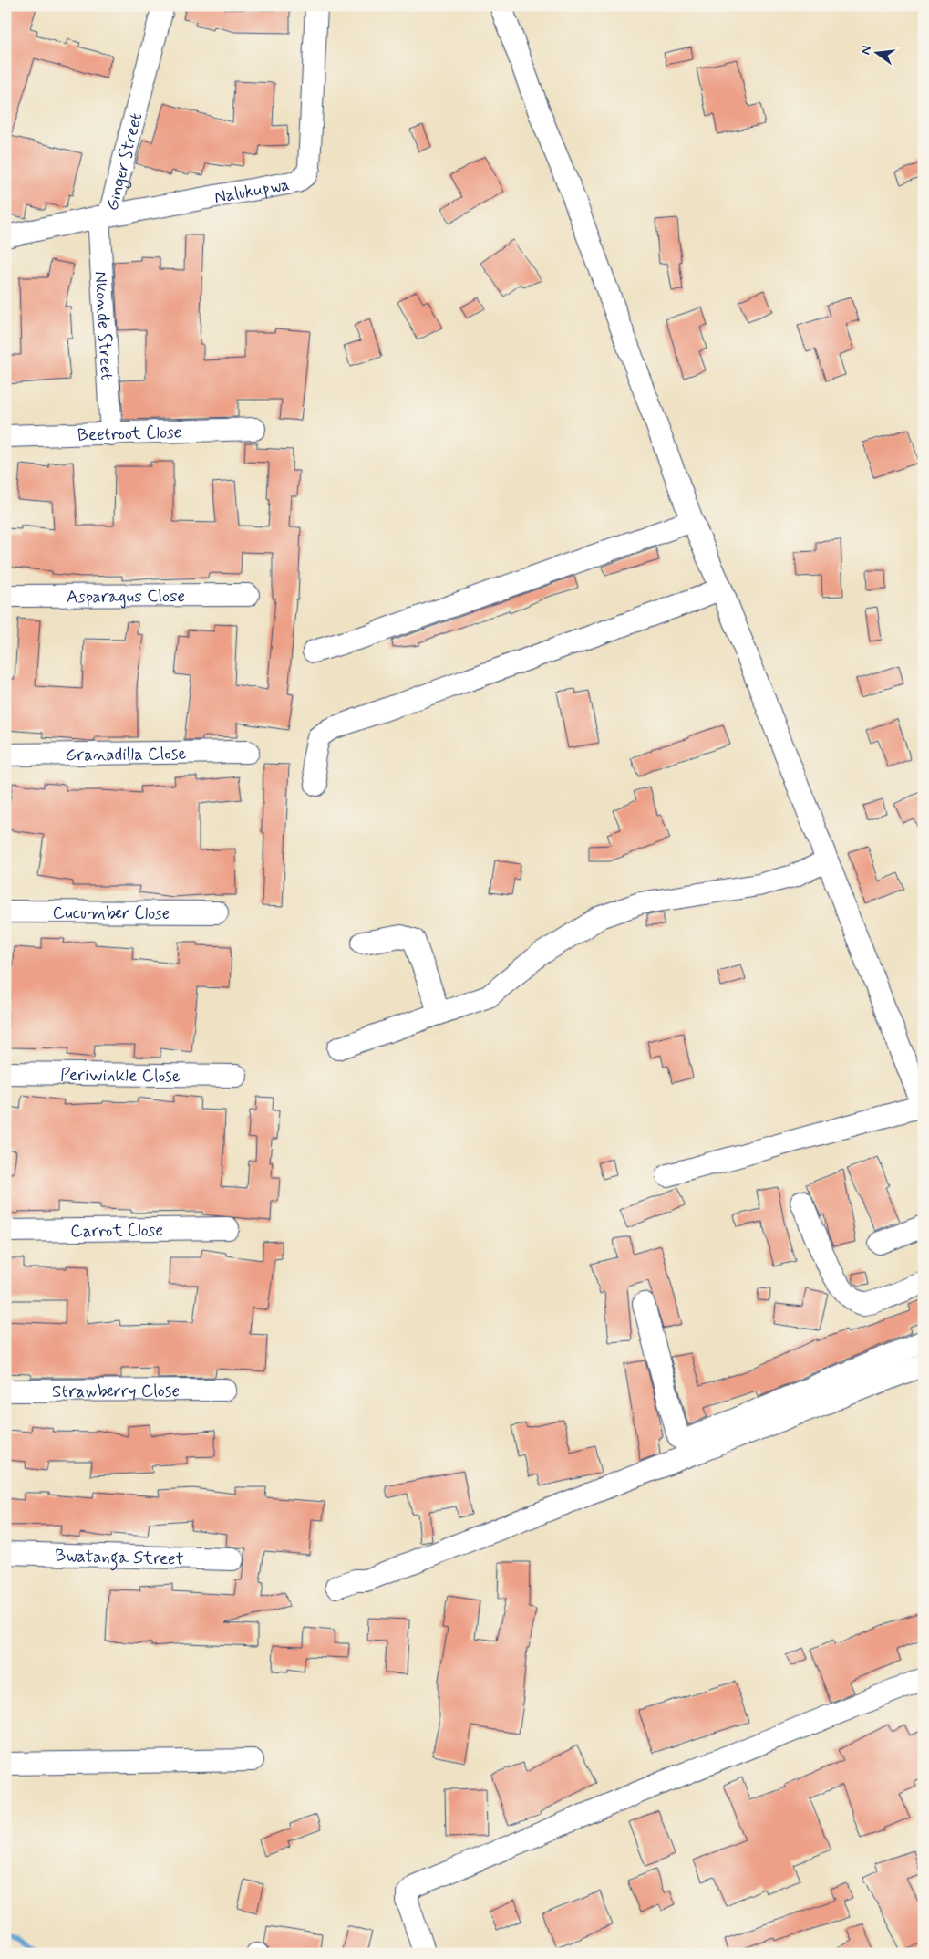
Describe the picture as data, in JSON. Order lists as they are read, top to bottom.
{
  "streets": {
    "street": [
      "Ginger Street",
      "Nalukupwa",
      "Nkonde Street",
      "Beetroot Close",
      "Asparagus Close",
      "Granadilla Close",
      "Cucumber Close",
      "Periwinkle Close",
      "Carrot Close",
      "Strawberry Close",
      "Bwatanga Street"
    ]
  },
  "crossings": [
    ["Ginger Street", "Nalukupwa"],
    ["Ginger Street", "Nkonde Street"],
    ["Nalukupwa", "Nkonde Street"],
    ["Nkonde Street", "Beetroot Close"]
  ],
  "north": "left"
}
